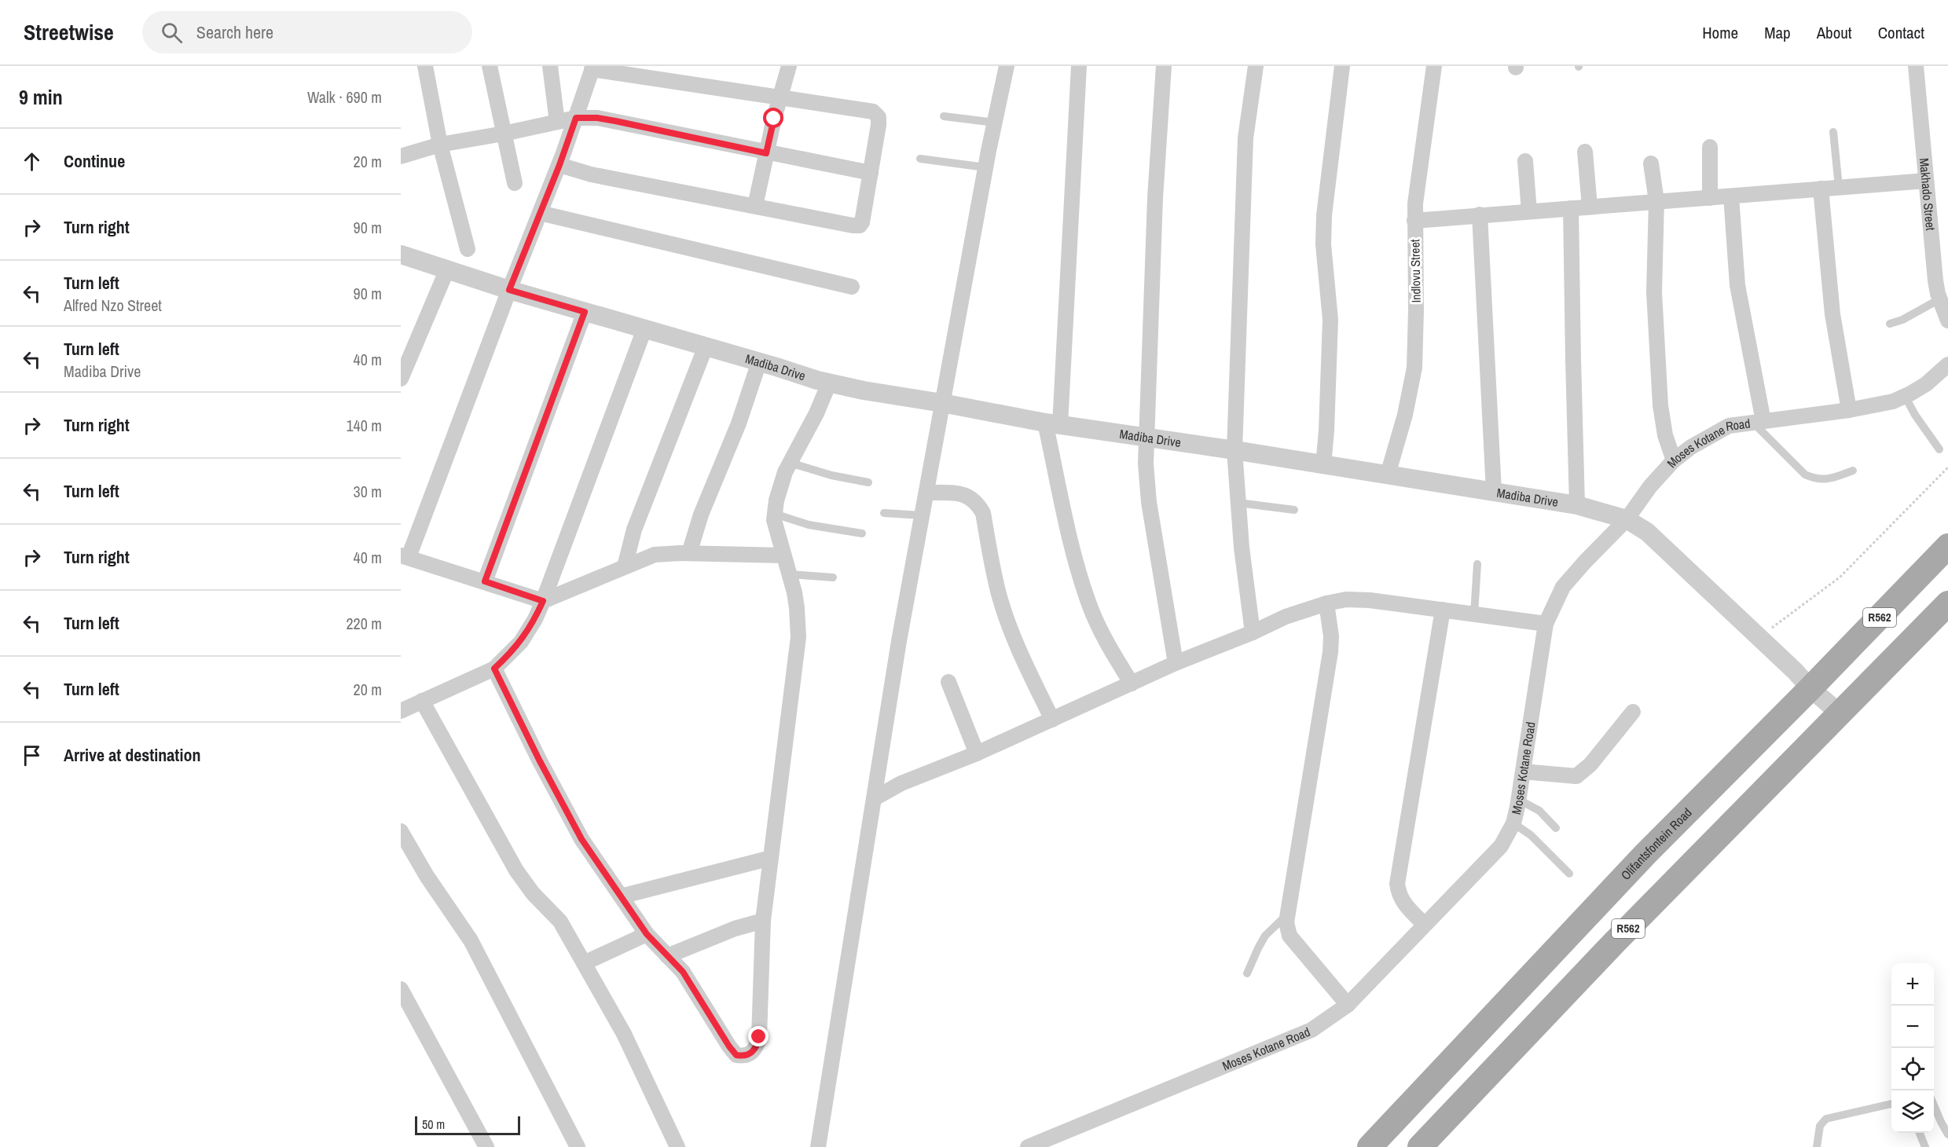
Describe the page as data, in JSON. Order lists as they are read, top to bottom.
{
  "streets": {
    "main road": ["R562", "Olifantsfontein Road"],
    "street": [
      "Makhado Street",
      "Indlovu Street",
      "Madiba Drive",
      "Moses Kotane Road"
    ]
  },
  "crossings": [
    ["Indlovu Street", "Madiba Drive"],
    ["Madiba Drive", "Moses Kotane Road"],
    ["Madiba Drive", "R562"],
    ["Madiba Drive", "Olifantsfontein Road"]
  ],
  "scale_bar": "50 m",
  "page": {
    "header": "Streetwise",
    "search": "Search here",
    "nav": [
      "Home",
      "Map",
      "About",
      "Contact"
    ],
    "heading": ["9 min", "Walk · 690 m"],
    "list": [
      ["Continue", "20 m"],
      ["Turn right", "90 m"],
      ["Turn left", "Alfred Nzo Street", "90 m"],
      ["Turn left", "Madiba Drive", "40 m"],
      ["Turn right", "140 m"],
      ["Turn left", "30 m"],
      ["Turn right", "40 m"],
      ["Turn left", "220 m"],
      ["Turn left", "20 m"],
      "Arrive at destination"
    ],
    "map_buttons": ["+", "−"],
    "scale": "50 m"
  }
}
